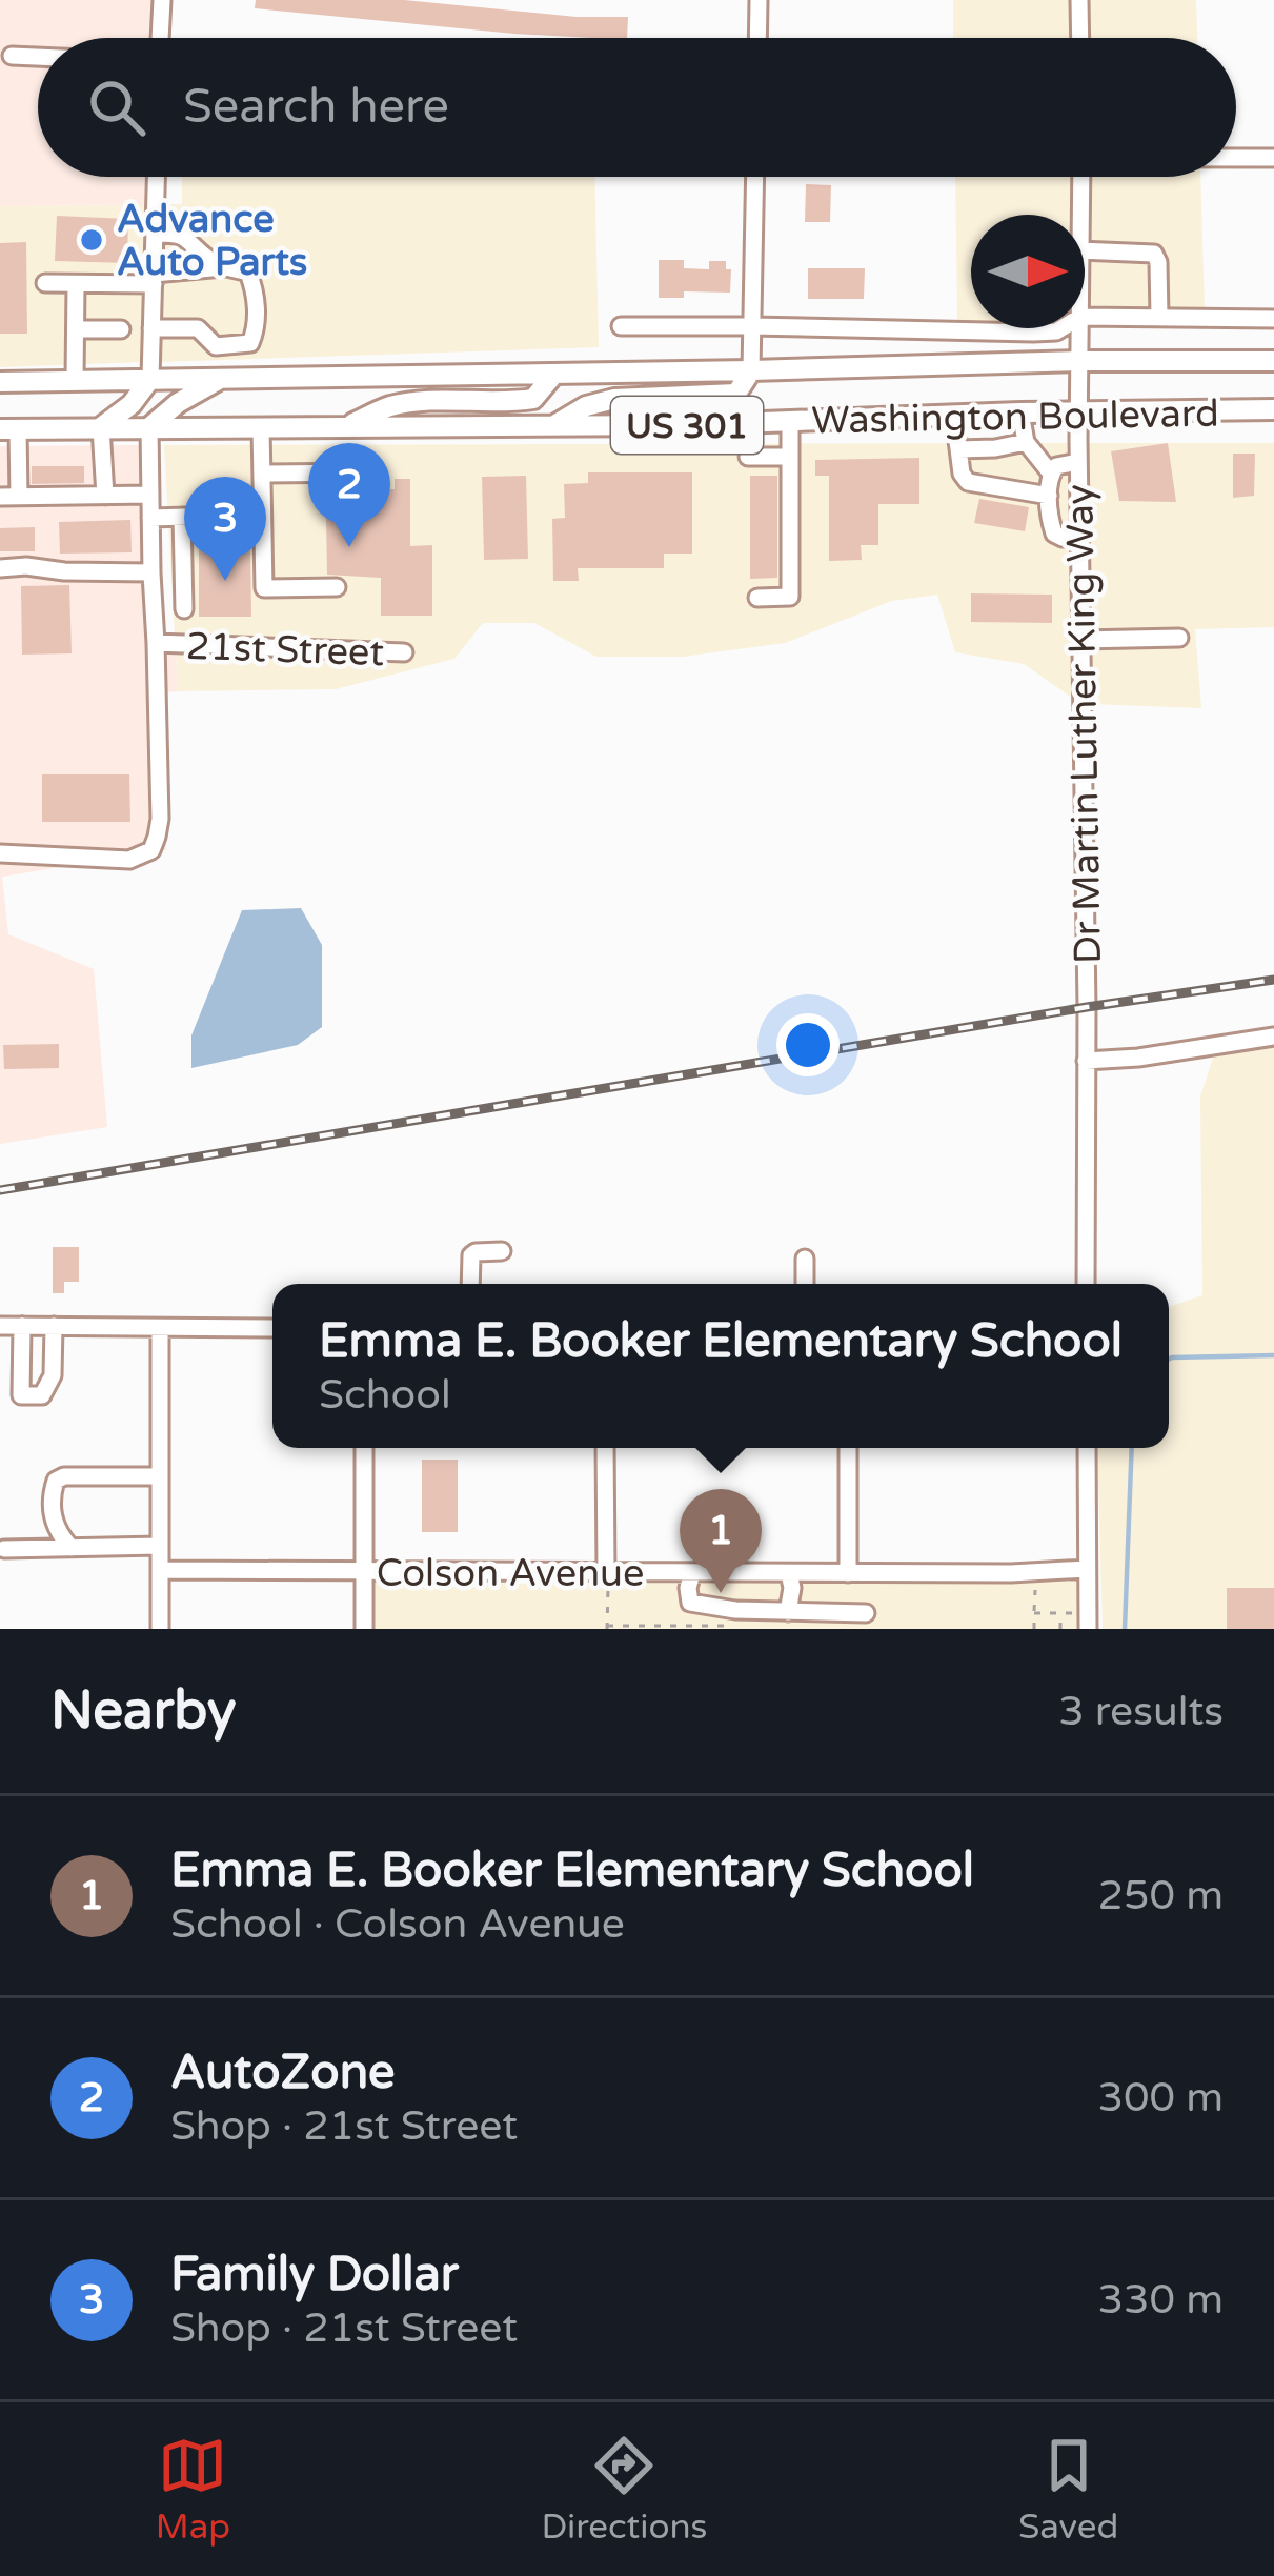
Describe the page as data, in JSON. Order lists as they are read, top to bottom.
{
  "streets": {
    "main road": ["Washington Boulevard", "US 301"],
    "street": ["21st Street", "Dr Martin Luther King Way", "Colson Avenue"]
  },
  "crossings": [
    ["Washington Boulevard", "21st Street"],
    ["Washington Boulevard", "Dr Martin Luther King Way"]
  ],
  "places": ["Advance Auto Parts"],
  "north": "right",
  "page": {
    "search": "Search here",
    "pins": ["2", "3", "1"],
    "popup": ["Emma E. Booker Elementary School", "School"],
    "heading": ["Nearby", "3 results"],
    "list": [
      {
        "mark": "1",
        "name": "Emma E. Booker Elementary School",
        "note": "School · Colson Avenue",
        "value": "250 m"
      },
      {
        "mark": "2",
        "name": "AutoZone",
        "note": "Shop · 21st Street",
        "value": "300 m"
      },
      {
        "mark": "3",
        "name": "Family Dollar",
        "note": "Shop · 21st Street",
        "value": "330 m"
      }
    ],
    "nav": ["Map", "Directions", "Saved"]
  }
}
